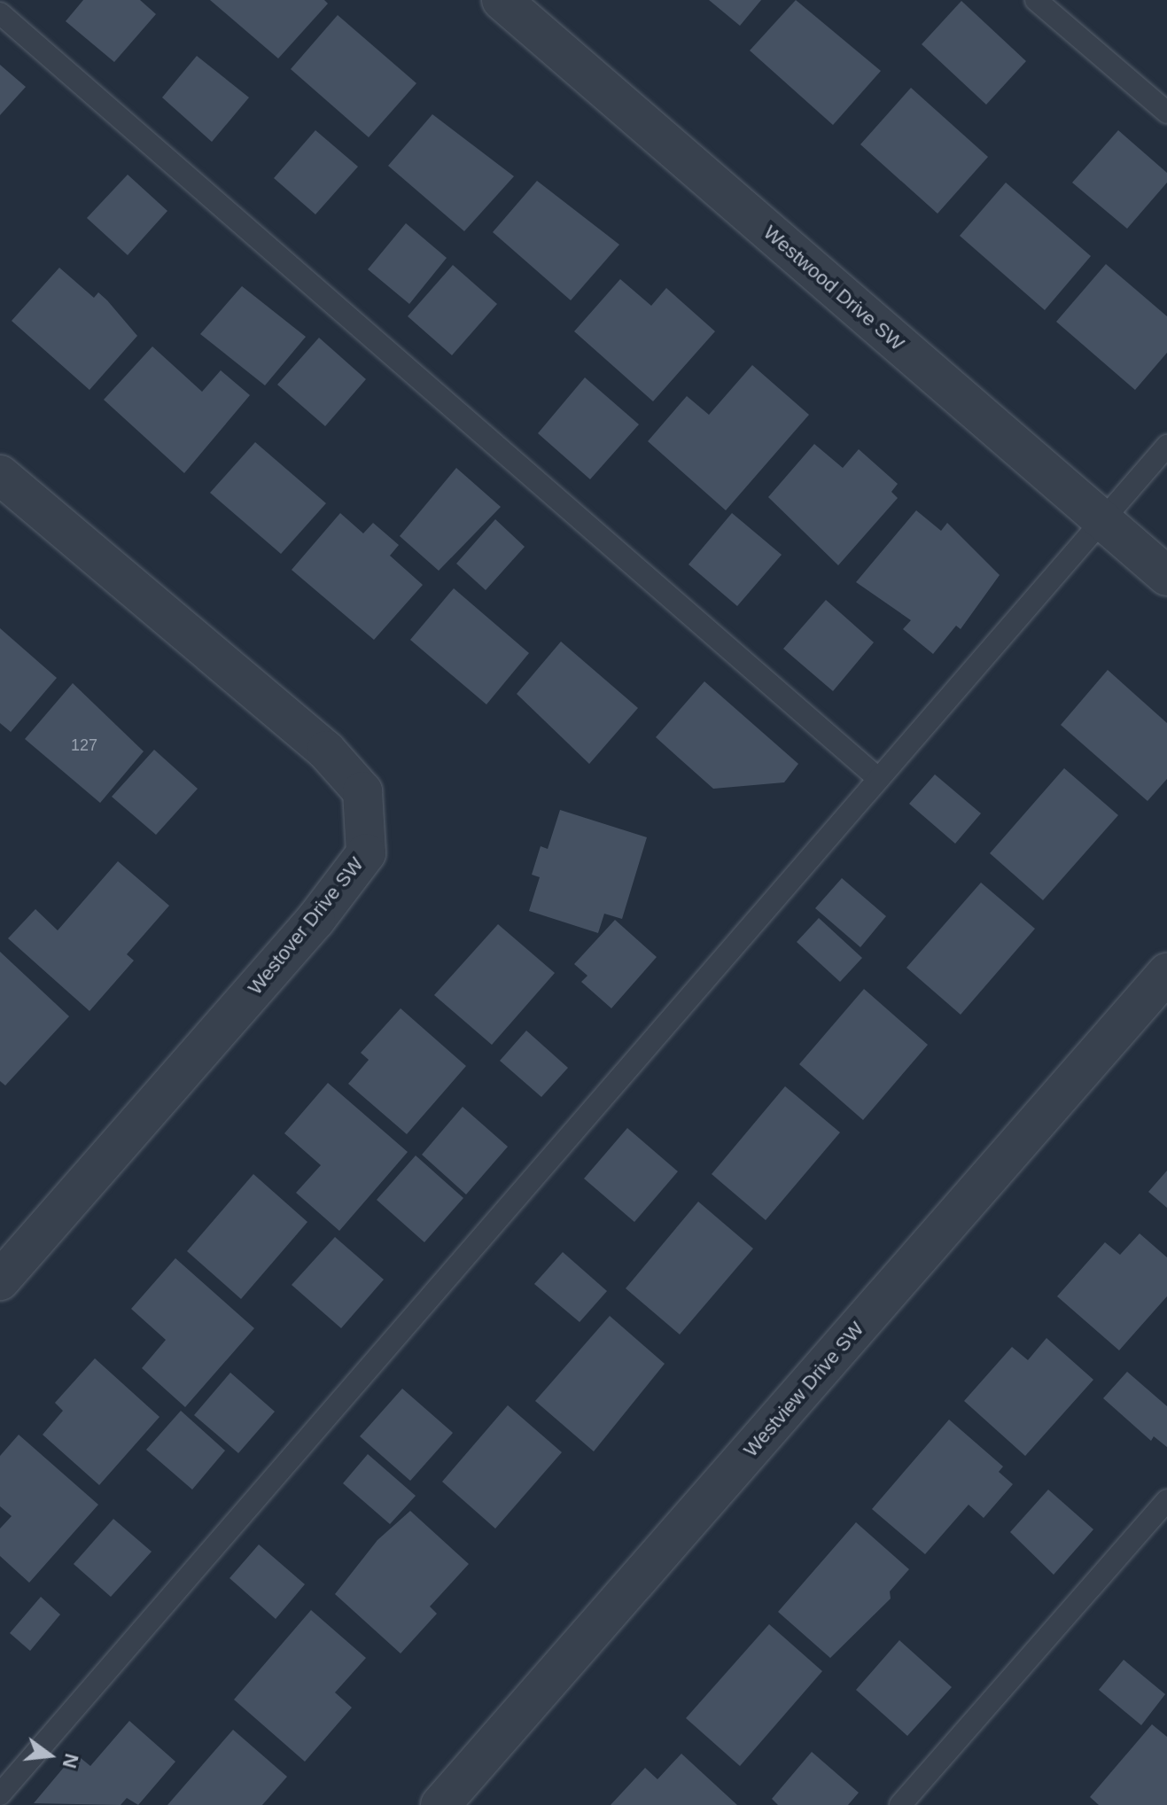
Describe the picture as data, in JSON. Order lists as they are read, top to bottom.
{
  "streets": {
    "street": ["Westwood Drive SW", "Westover Drive SW", "Westview Drive SW"]
  },
  "house_numbers": ["127"],
  "north": "right"
}
